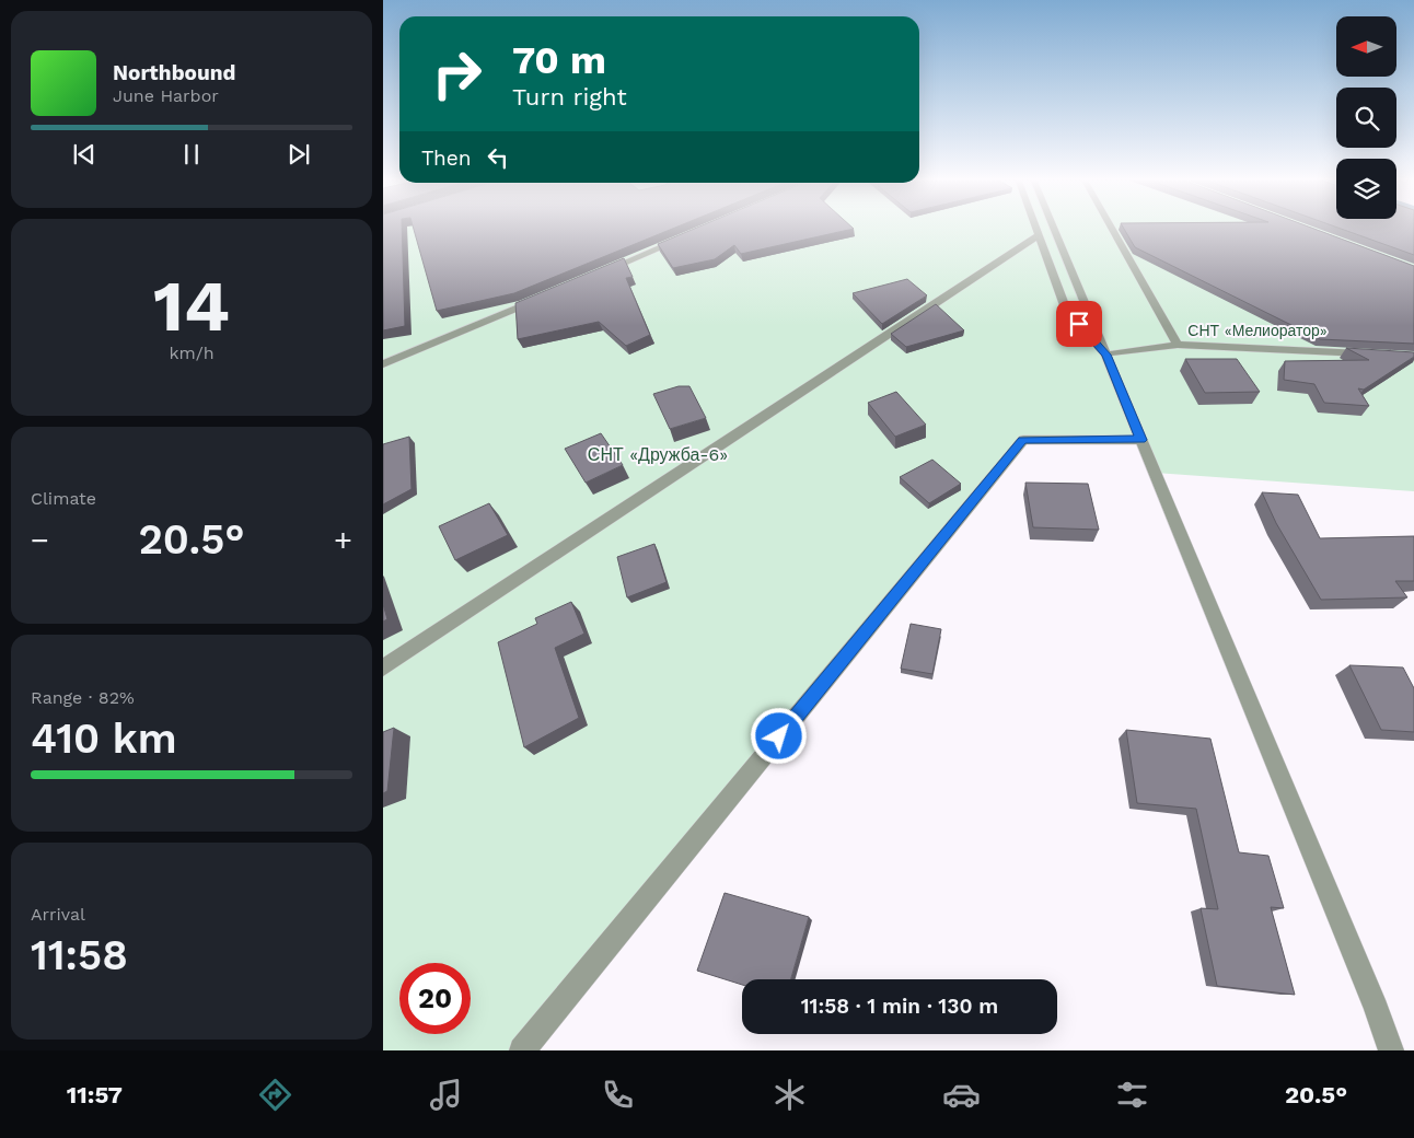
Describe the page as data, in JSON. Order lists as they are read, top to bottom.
{
  "parks": ["СНТ «Мелиоратор»", "СНТ «Дружба-6»"],
  "north": "left",
  "page": {
    "turn": ["70 m", "Turn right"],
    "song": ["Northbound", "June Harbor"],
    "then": "Then",
    "tile": [
      ["14", "km/h"],
      "Climate",
      ["Range · 82%", "410 km"],
      ["Arrival", "11:58"]
    ],
    "heat": ["−", "20.5°", "+"],
    "limit": "20",
    "trip": "11:58 · 1 min · 130 m",
    "tabs": ["11:57", "20.5°"]
  }
}
